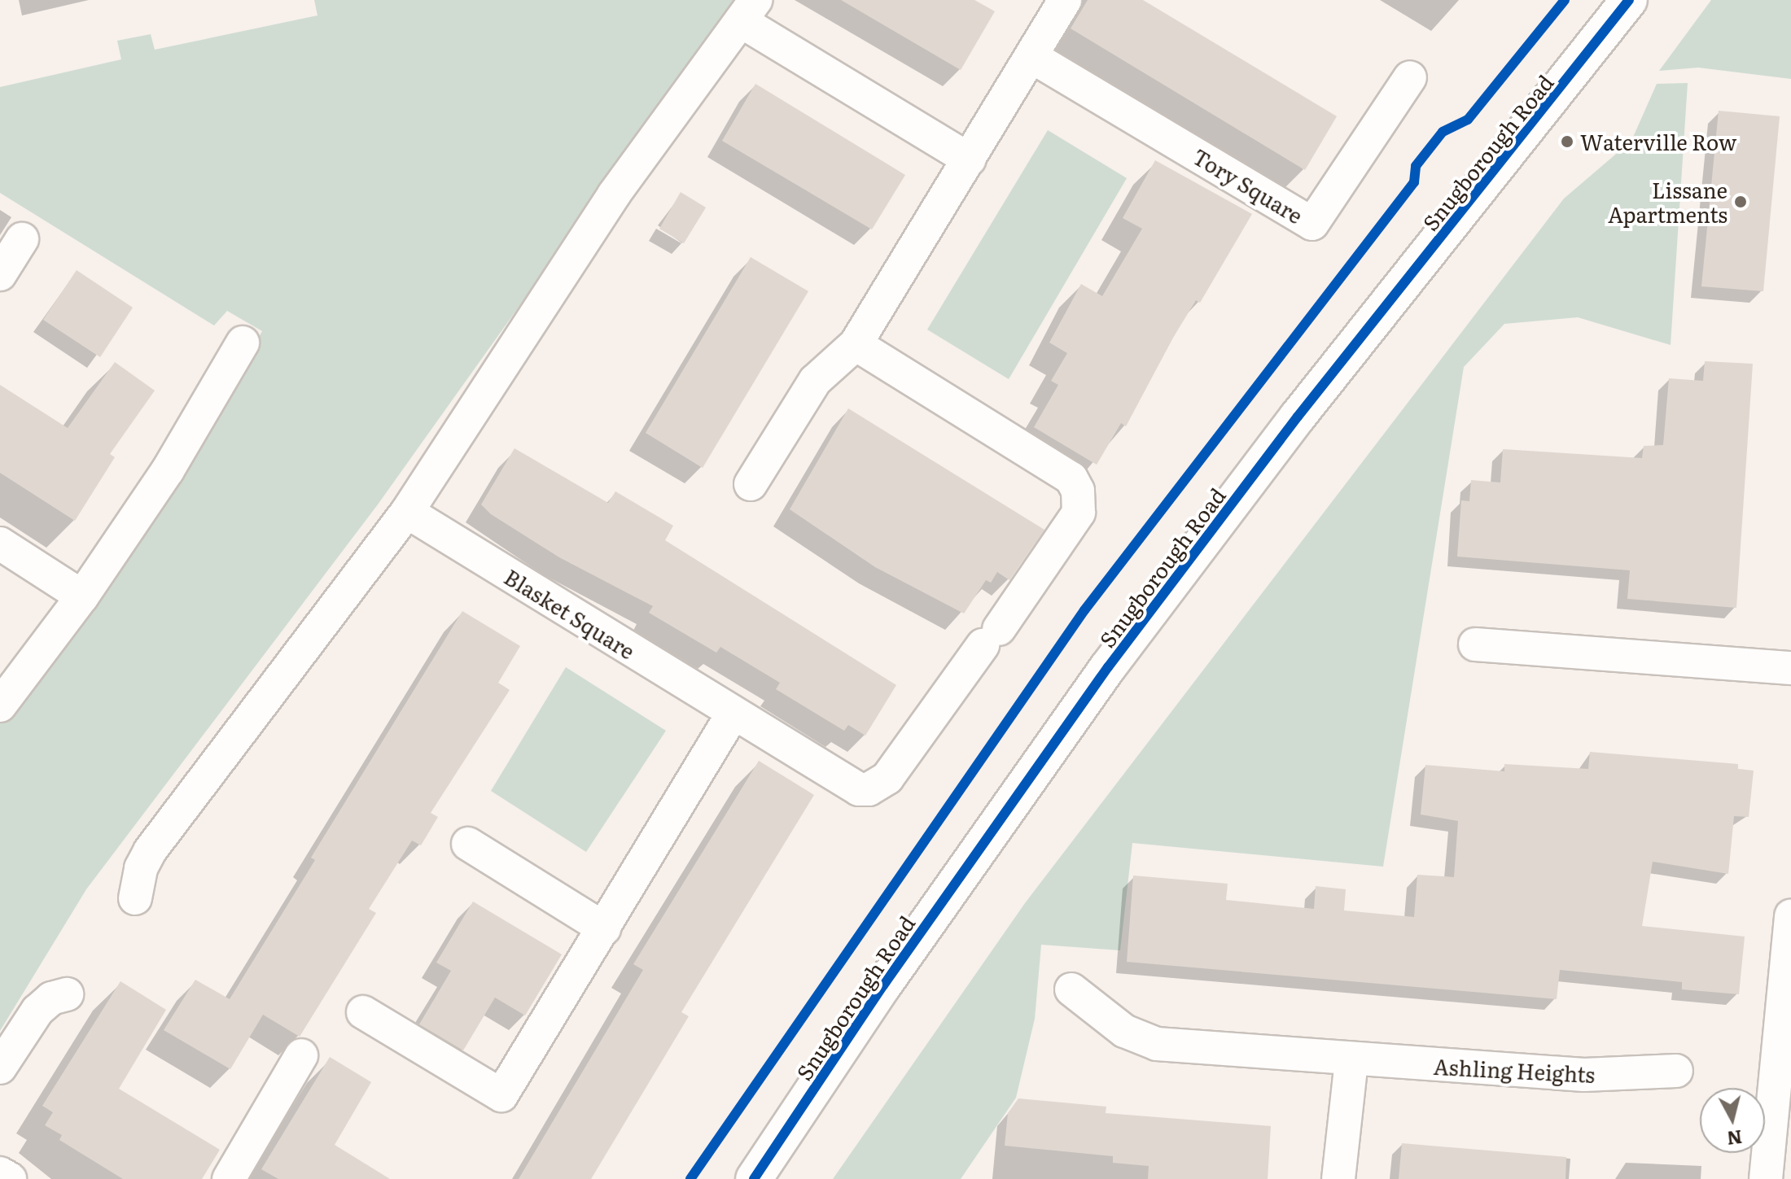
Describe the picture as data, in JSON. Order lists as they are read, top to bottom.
{
  "streets": {
    "main road": ["Snugborough Road"],
    "street": ["Tory Square", "Blasket Square", "Ashling Heights"]
  },
  "places": ["Waterville Row", "Lissane Apartments"],
  "north": "bottom"
}
